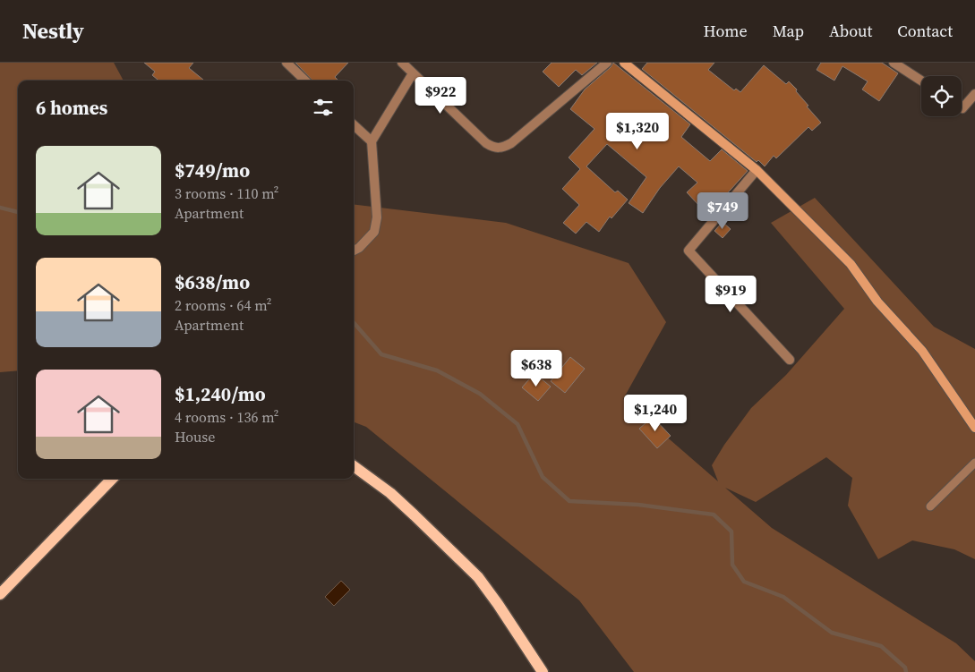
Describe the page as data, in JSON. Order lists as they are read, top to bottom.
{
  "page": {
    "header": "Nestly",
    "nav": [
      "Home",
      "Map",
      "About",
      "Contact"
    ],
    "price": [
      "$922",
      "$1,320",
      "$749",
      "$919",
      "$638",
      "$1,240"
    ],
    "heading": "6 homes",
    "list": [
      {
        "name": "$749/mo",
        "note": "3 rooms · 110 m² · Apartment"
      },
      {
        "name": "$638/mo",
        "note": "2 rooms · 64 m² · Apartment"
      },
      {
        "name": "$1,240/mo",
        "note": "4 rooms · 136 m² · House"
      }
    ]
  }
}
